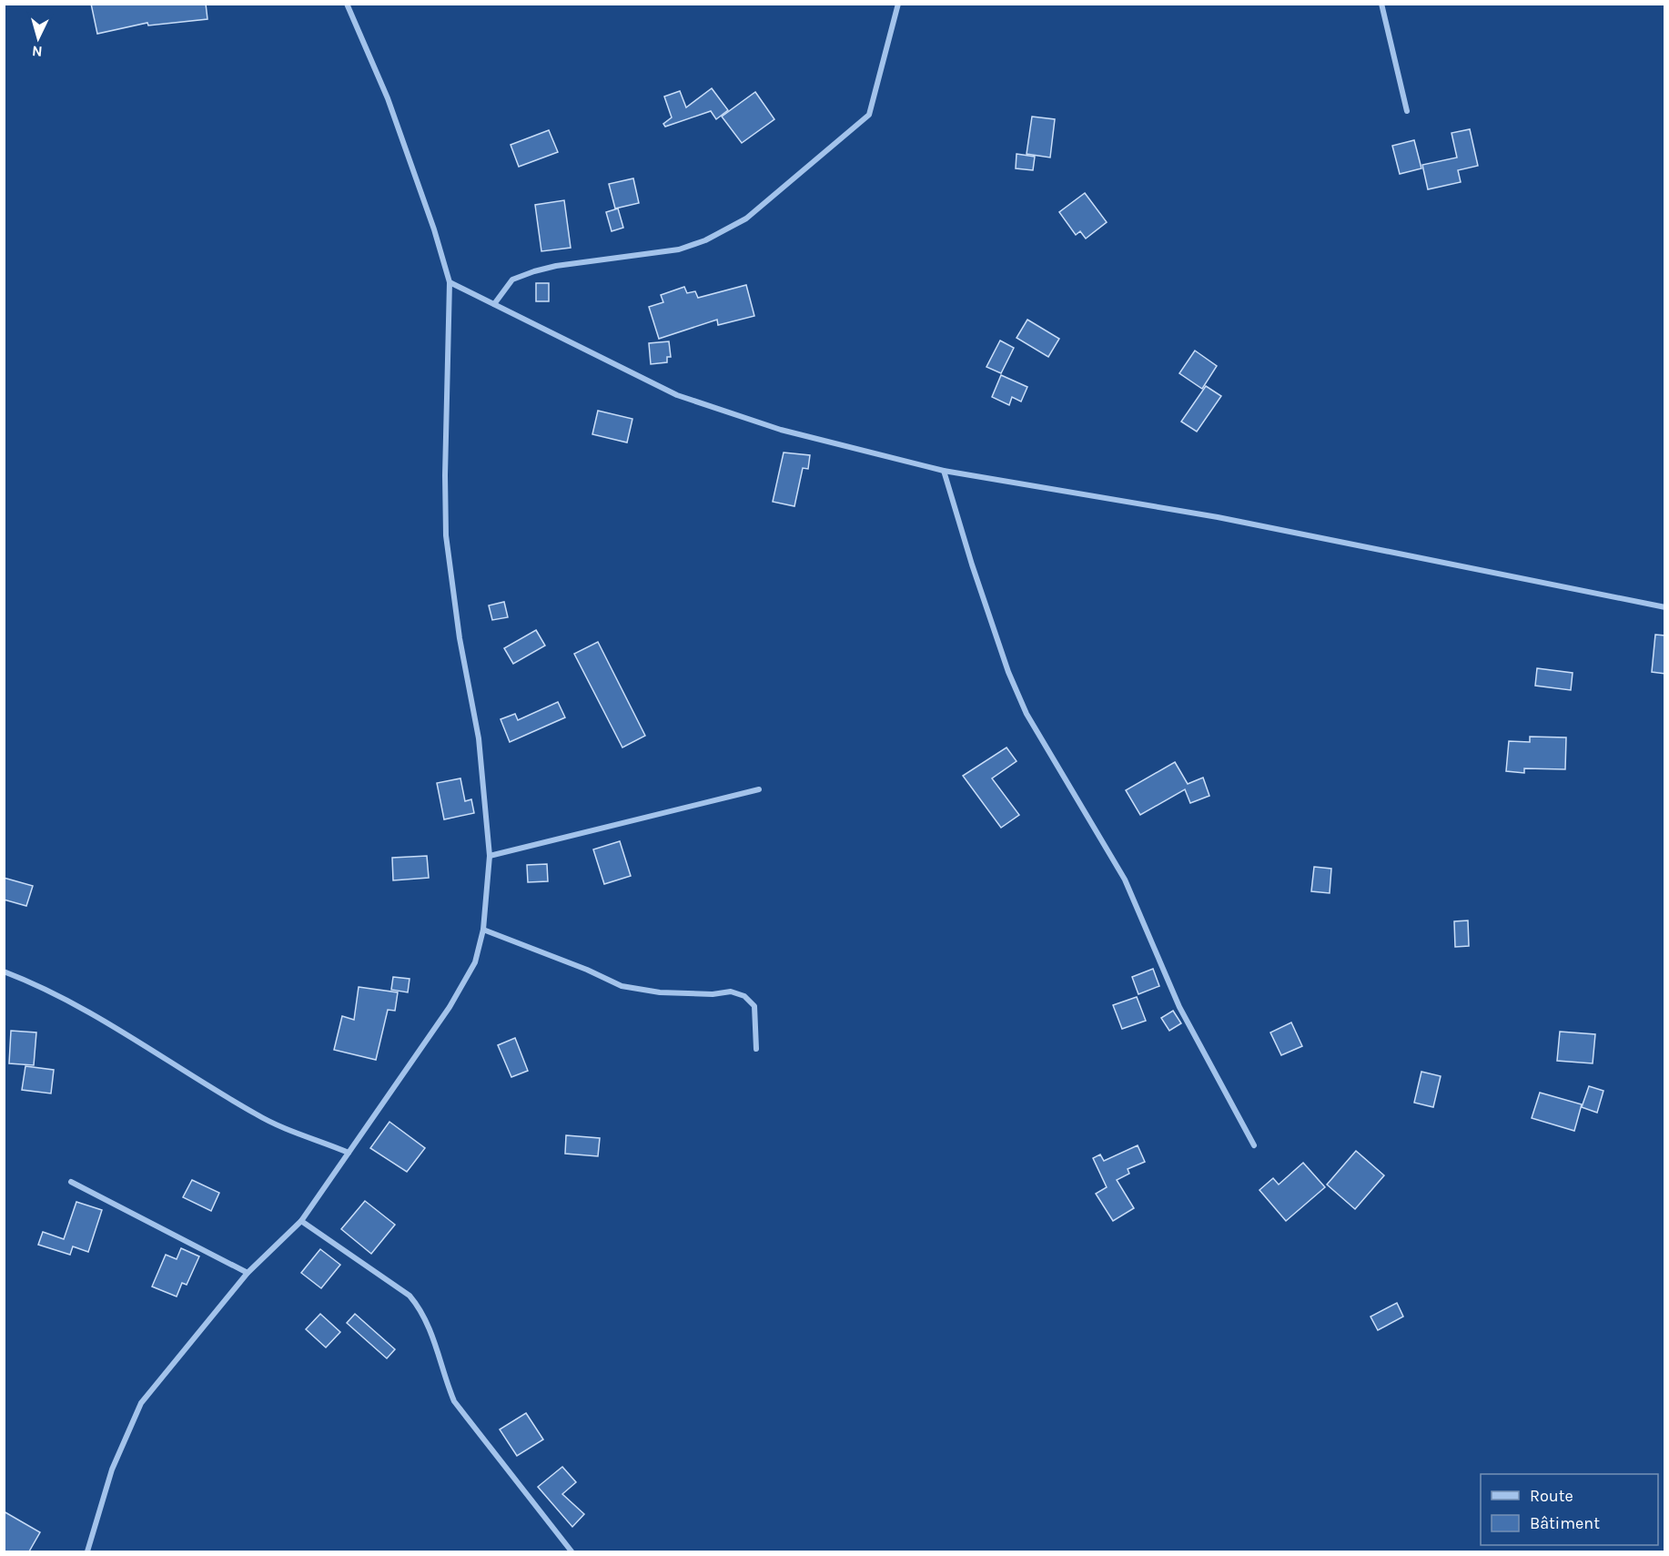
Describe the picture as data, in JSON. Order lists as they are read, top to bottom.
{
  "legend": ["Route", "Bâtiment"],
  "north": "bottom"
}
